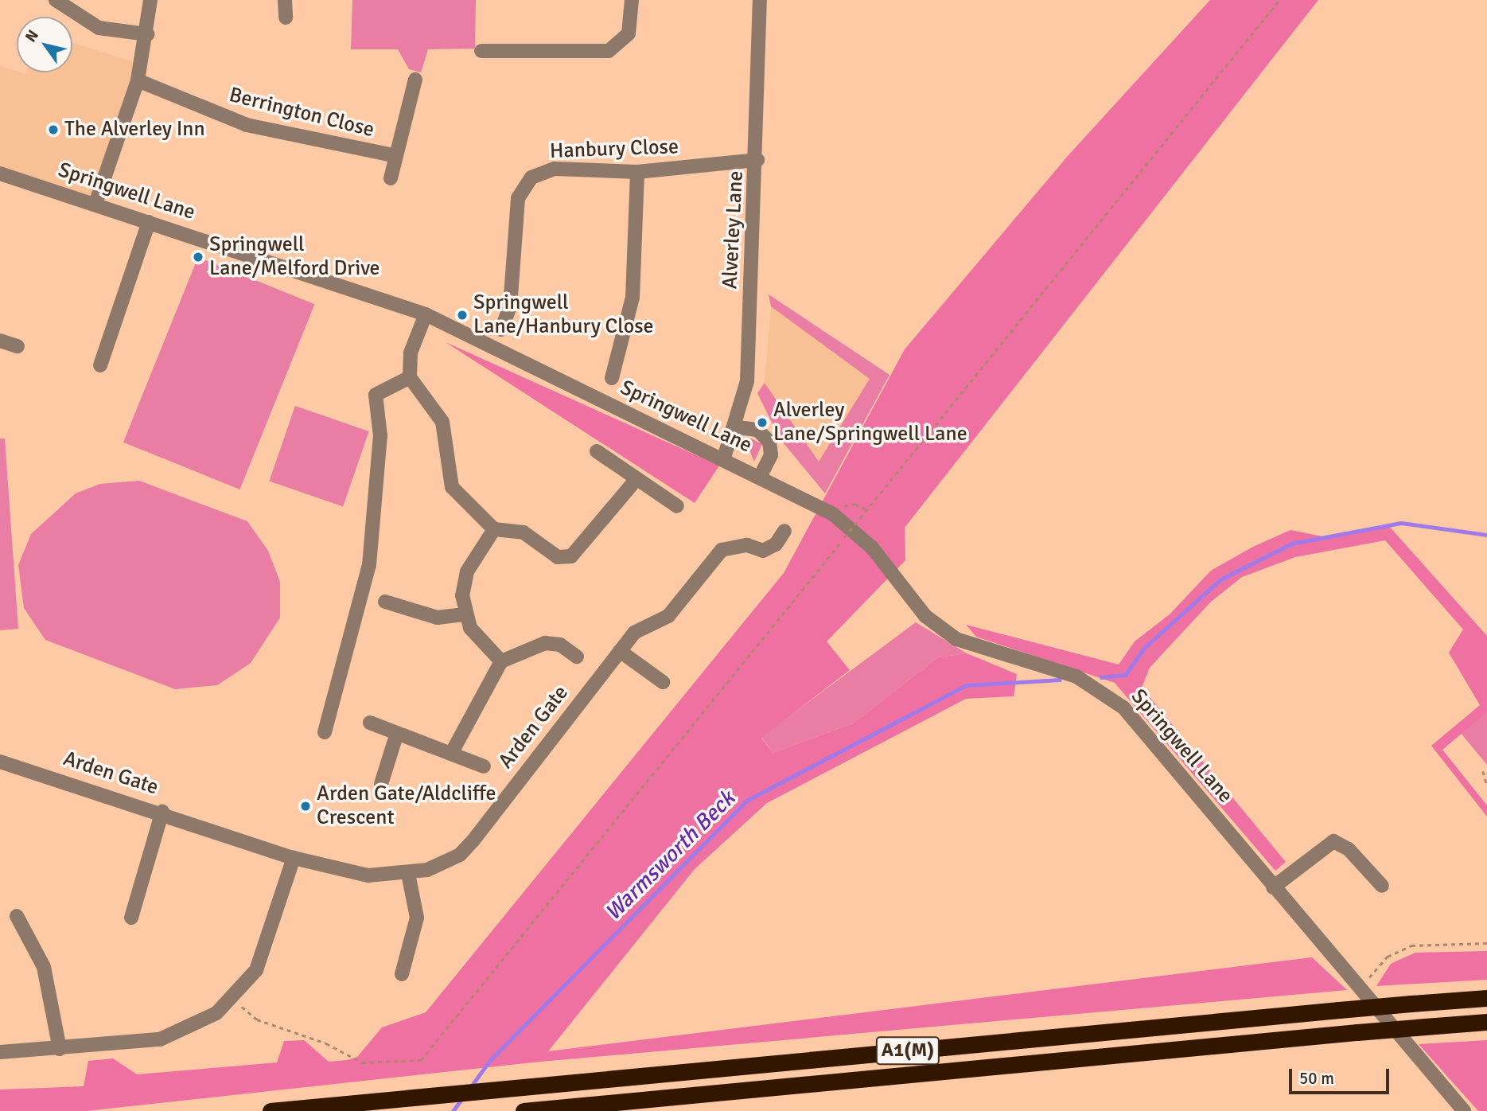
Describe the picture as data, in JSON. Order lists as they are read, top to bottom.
{
  "streets": {
    "highway": ["A1(M)"],
    "street": [
      "Berrington Close",
      "Hanbury Close",
      "Springwell Lane",
      "Alverley Lane",
      "Arden Gate"
    ]
  },
  "crossings": [
    ["Hanbury Close", "Alverley Lane"],
    ["Springwell Lane", "Alverley Lane"]
  ],
  "water": ["Warmsworth Beck"],
  "places": [
    "The Alverley Inn",
    "Springwell Lane/Melford Drive",
    "Springwell Lane/Hanbury Close",
    "Alverley Lane/Springwell Lane",
    "Arden Gate/Aldcliffe Crescent"
  ],
  "scale_bar": "50 m",
  "north": "top left"
}
